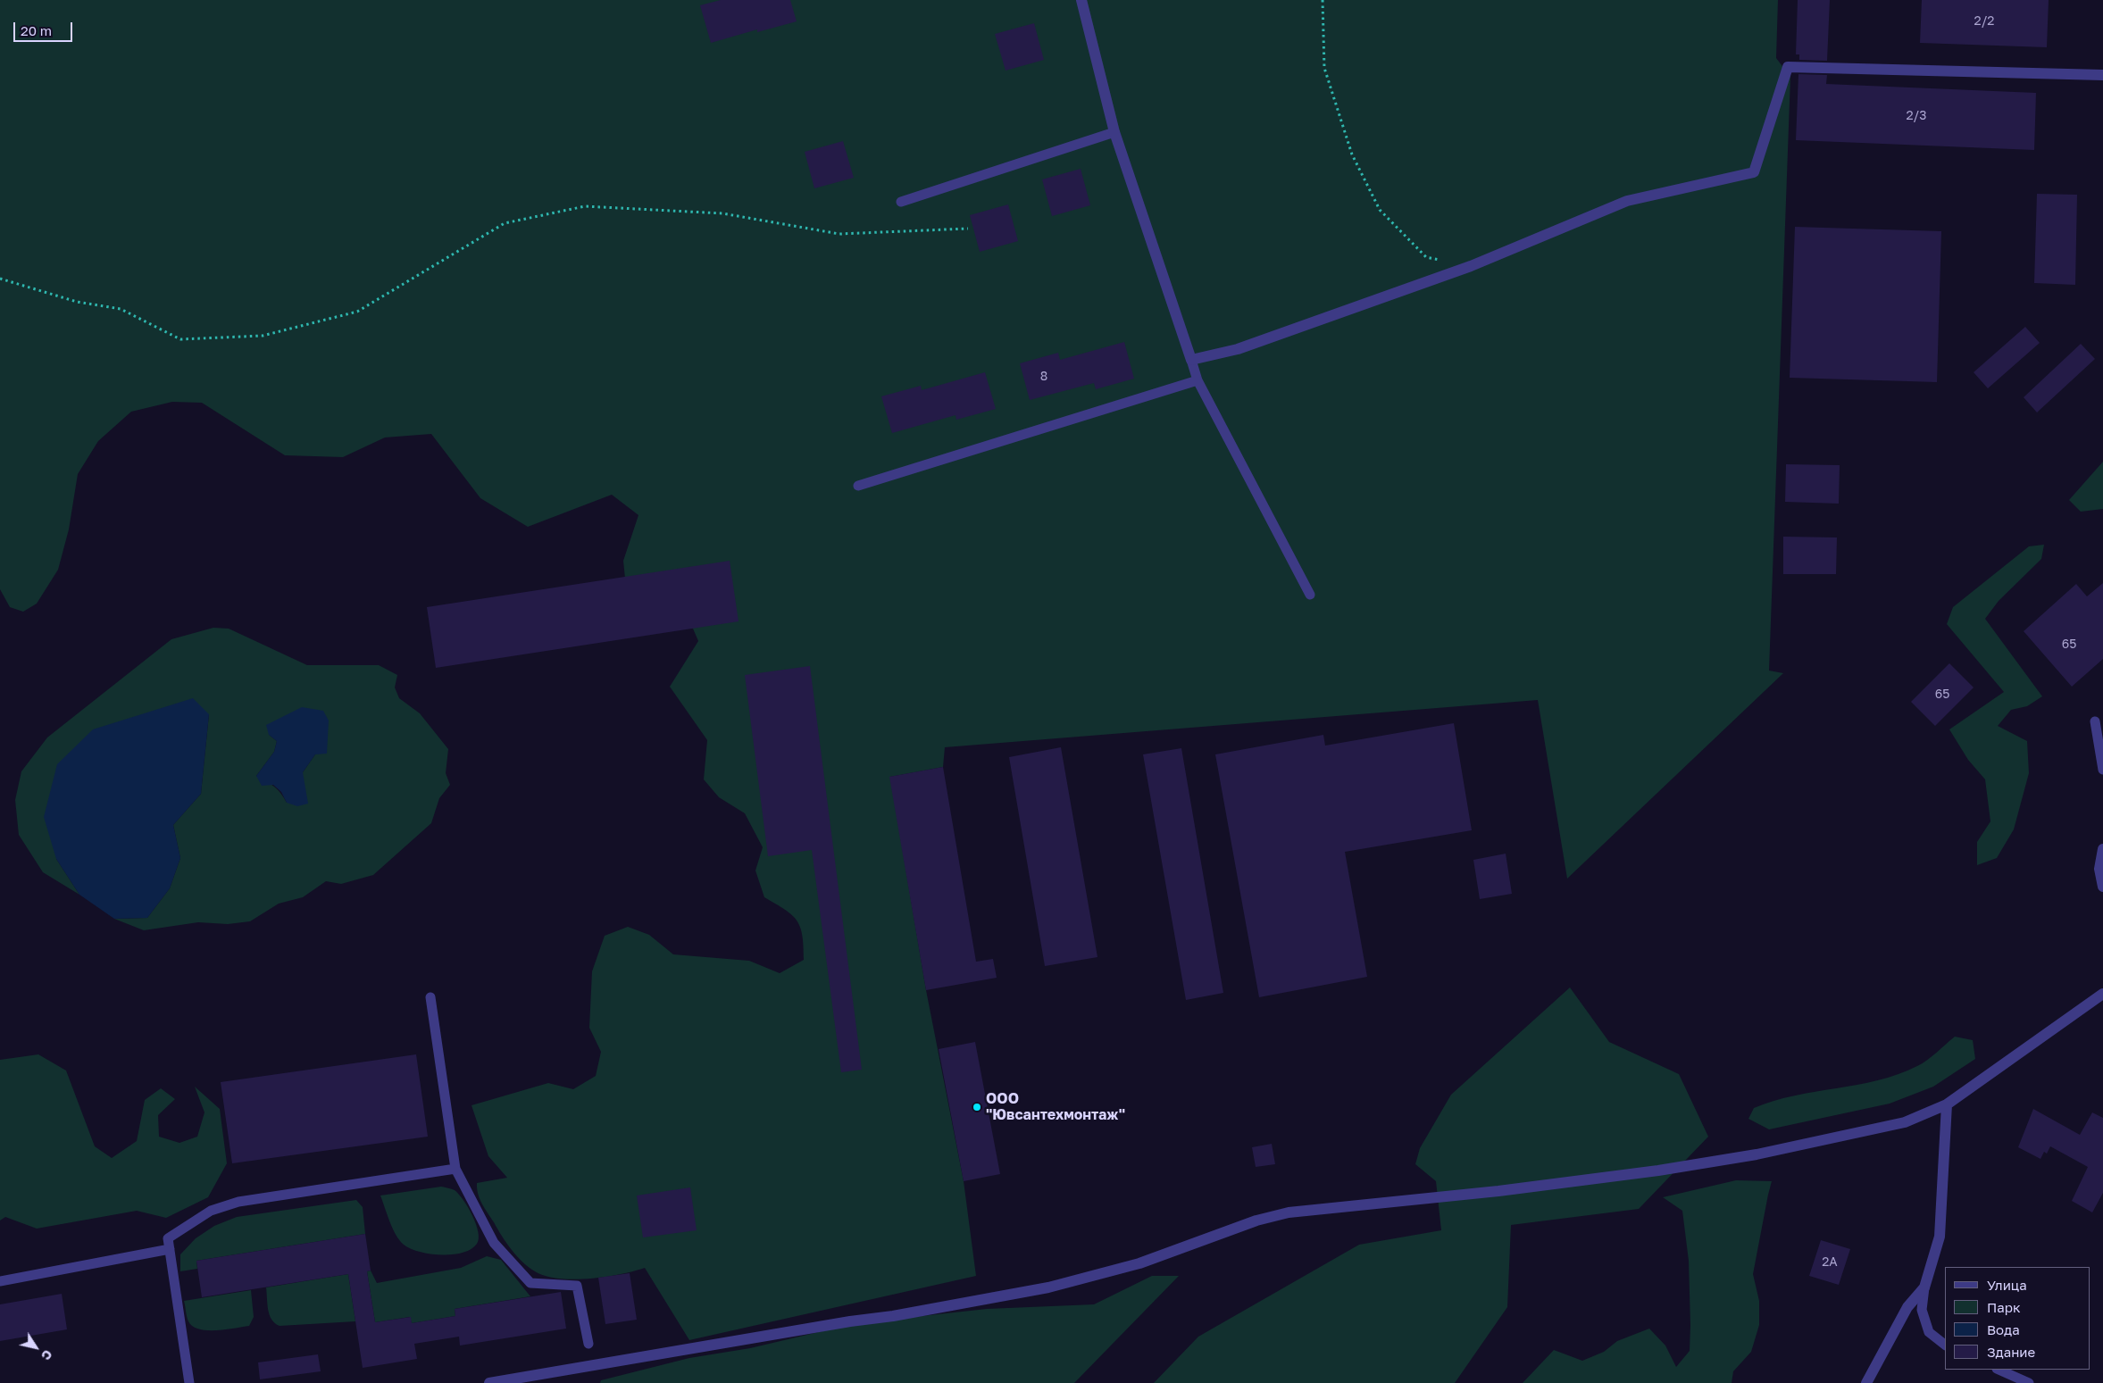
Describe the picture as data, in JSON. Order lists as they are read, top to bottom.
{
  "places": ["ООО \"Ювсантехмонтаж\""],
  "house_numbers": [
    "2/2",
    "2/3",
    "8",
    "65",
    "65",
    "2А"
  ],
  "legend": [
    "Улица",
    "Парк",
    "Вода",
    "Здание"
  ],
  "scale_bar": "20 m",
  "north": "bottom right"
}
